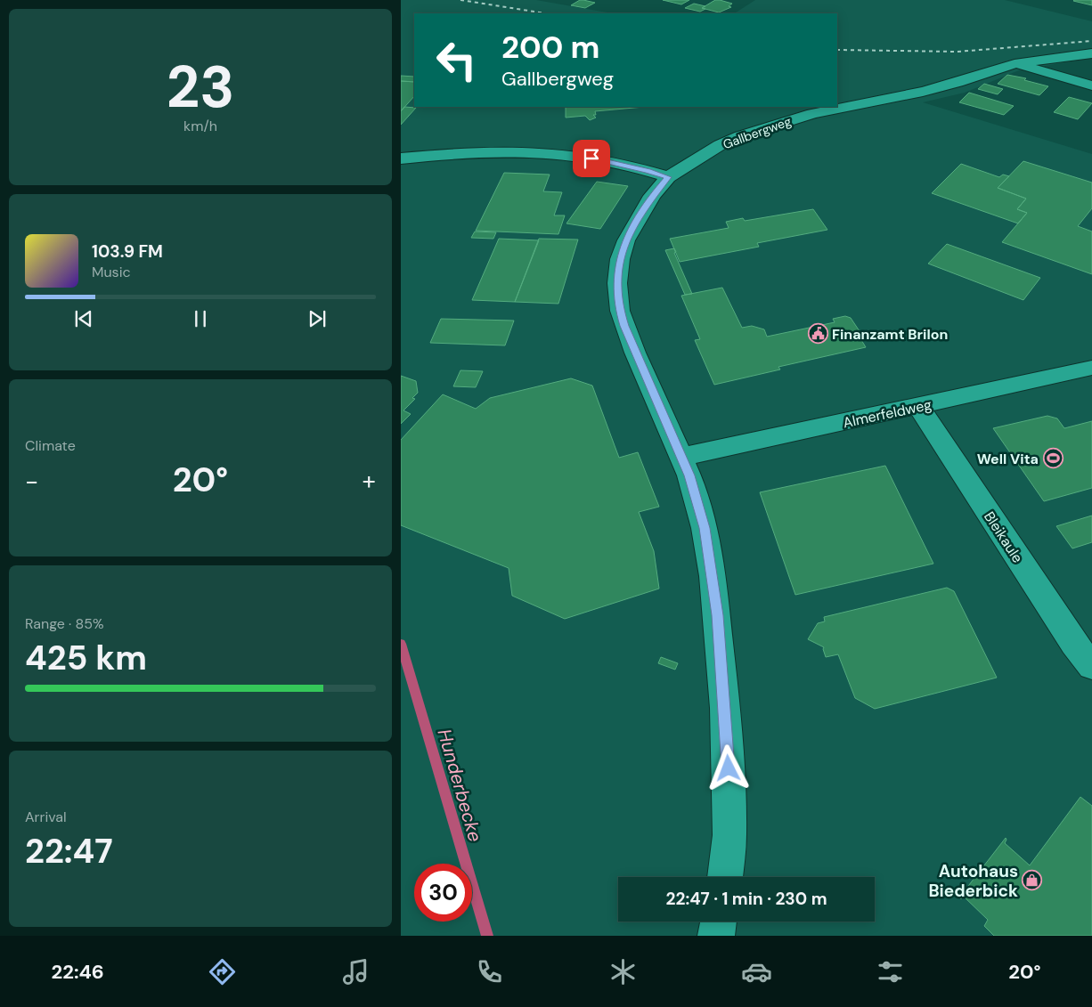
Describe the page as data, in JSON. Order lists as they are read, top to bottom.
{
  "streets": {
    "street": ["Gallbergweg", "Almerfeldweg", "Bleikaule"]
  },
  "crossings": [
    ["Almerfeldweg", "Bleikaule"]
  ],
  "water": ["Hunderbecke"],
  "places": {
    "public building": ["Finanzamt Brilon"],
    "sports": ["Well Vita"],
    "shop": ["Autohaus Biederbick"]
  },
  "page": {
    "tile": [
      ["23", "km/h"],
      "Climate",
      ["Range · 85%", "425 km"],
      ["Arrival", "22:47"]
    ],
    "turn": ["200 m", "Gallbergweg"],
    "song": ["103.9 FM", "Music"],
    "heat": ["−", "20°", "+"],
    "limit": "30",
    "trip": "22:47 · 1 min · 230 m",
    "tabs": ["22:46", "20°"]
  }
}
